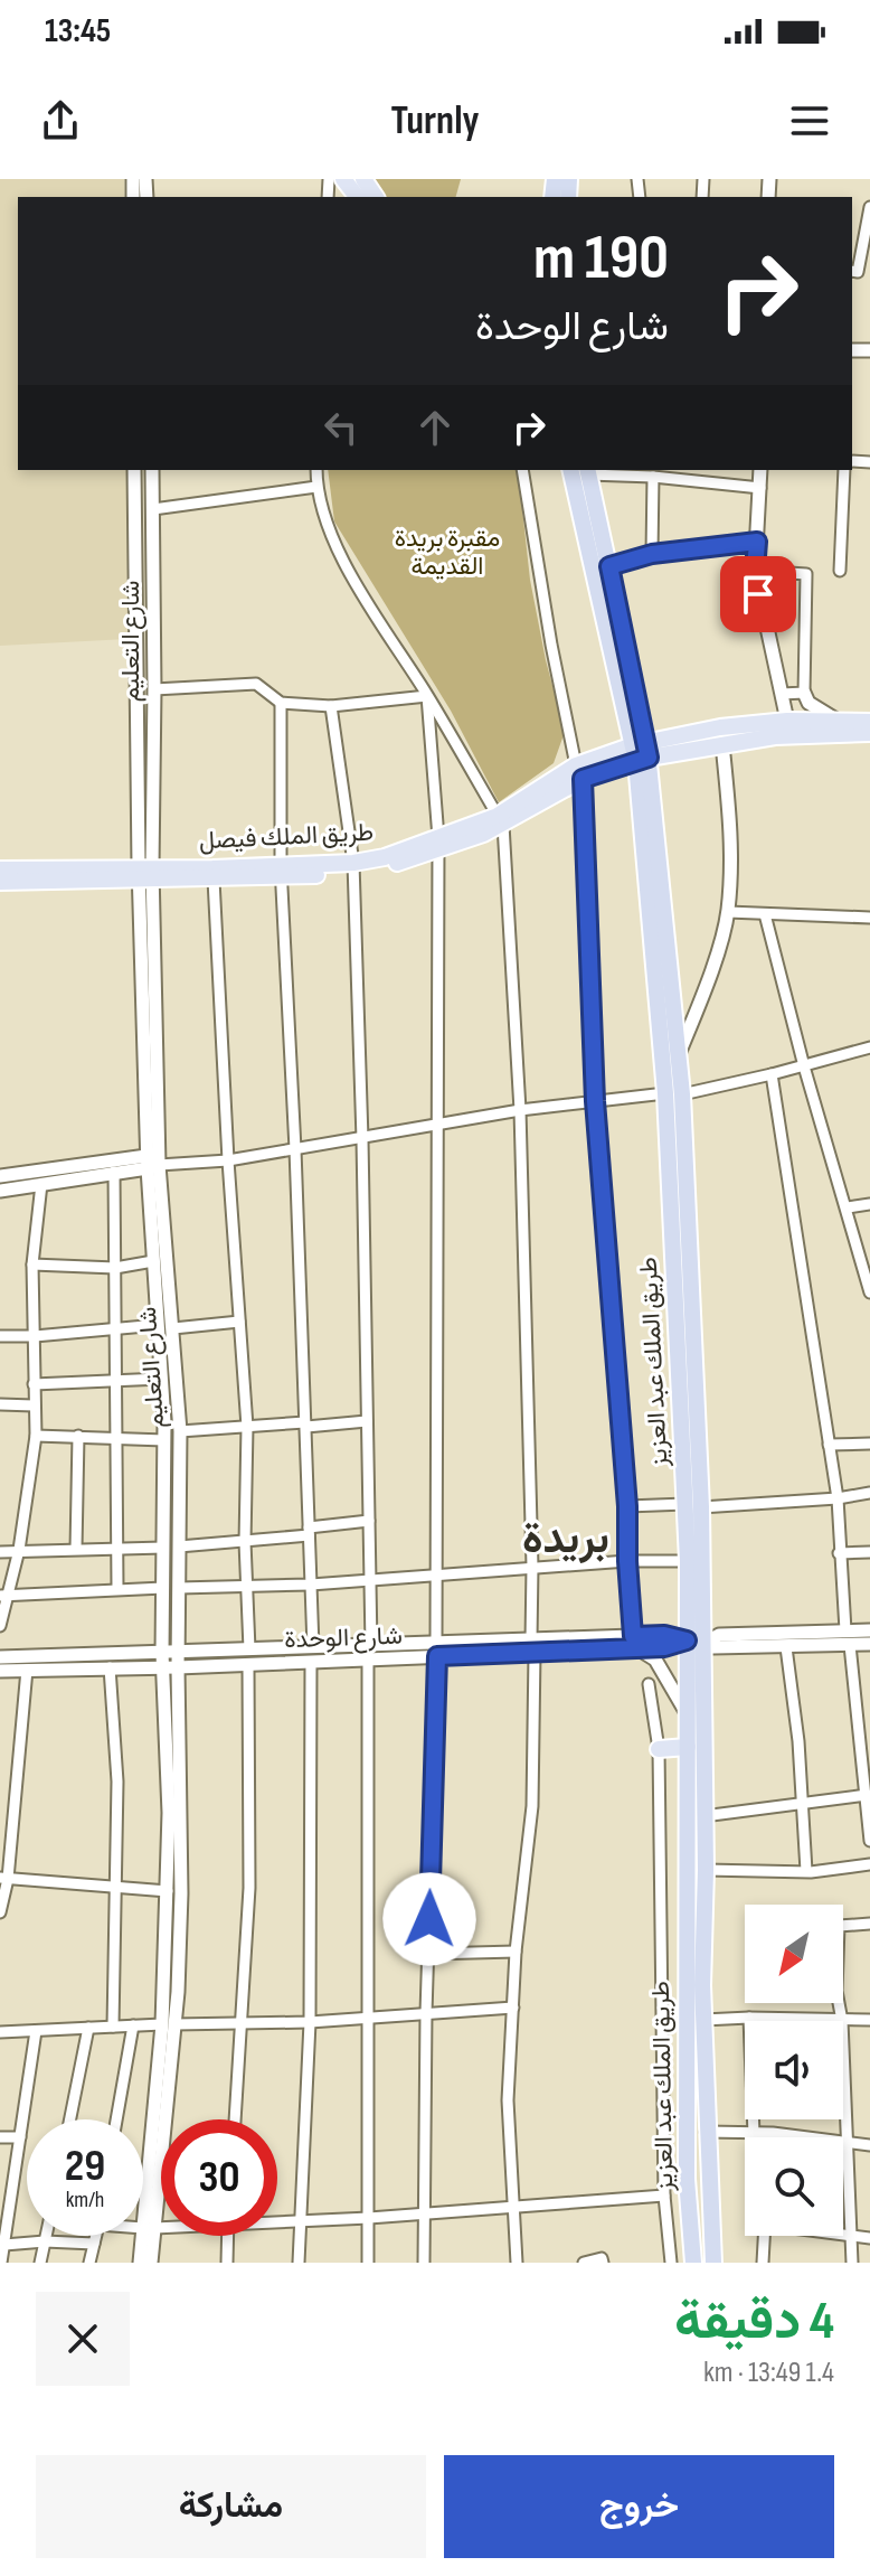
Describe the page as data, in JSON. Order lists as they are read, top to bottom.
{
  "streets": {
    "highway": ["طريق الملك عبد العزيز"],
    "main road": ["طريق الملك فيصل"],
    "street": ["شارع التعليم", "شارع الوحدة"]
  },
  "crossings": [
    ["شارع التعليم", "طريق الملك فيصل"],
    ["شارع التعليم", "شارع الوحدة"],
    ["طريق الملك فيصل", "طريق الملك عبد العزيز"],
    ["طريق الملك عبد العزيز", "شارع الوحدة"]
  ],
  "districts": ["بريدة"],
  "parks": ["مقبرة بريدة القديمة"],
  "north": "bottom left",
  "page": {
    "status": "13:45",
    "header": "Turnly",
    "turn": ["190 m", "شارع الوحدة"],
    "speed": "29 km/h",
    "limit": "30",
    "heading": ["4 دقيقة", "1.4 km · 13:49"],
    "buttons": ["خروج", "مشاركة"]
  }
}
